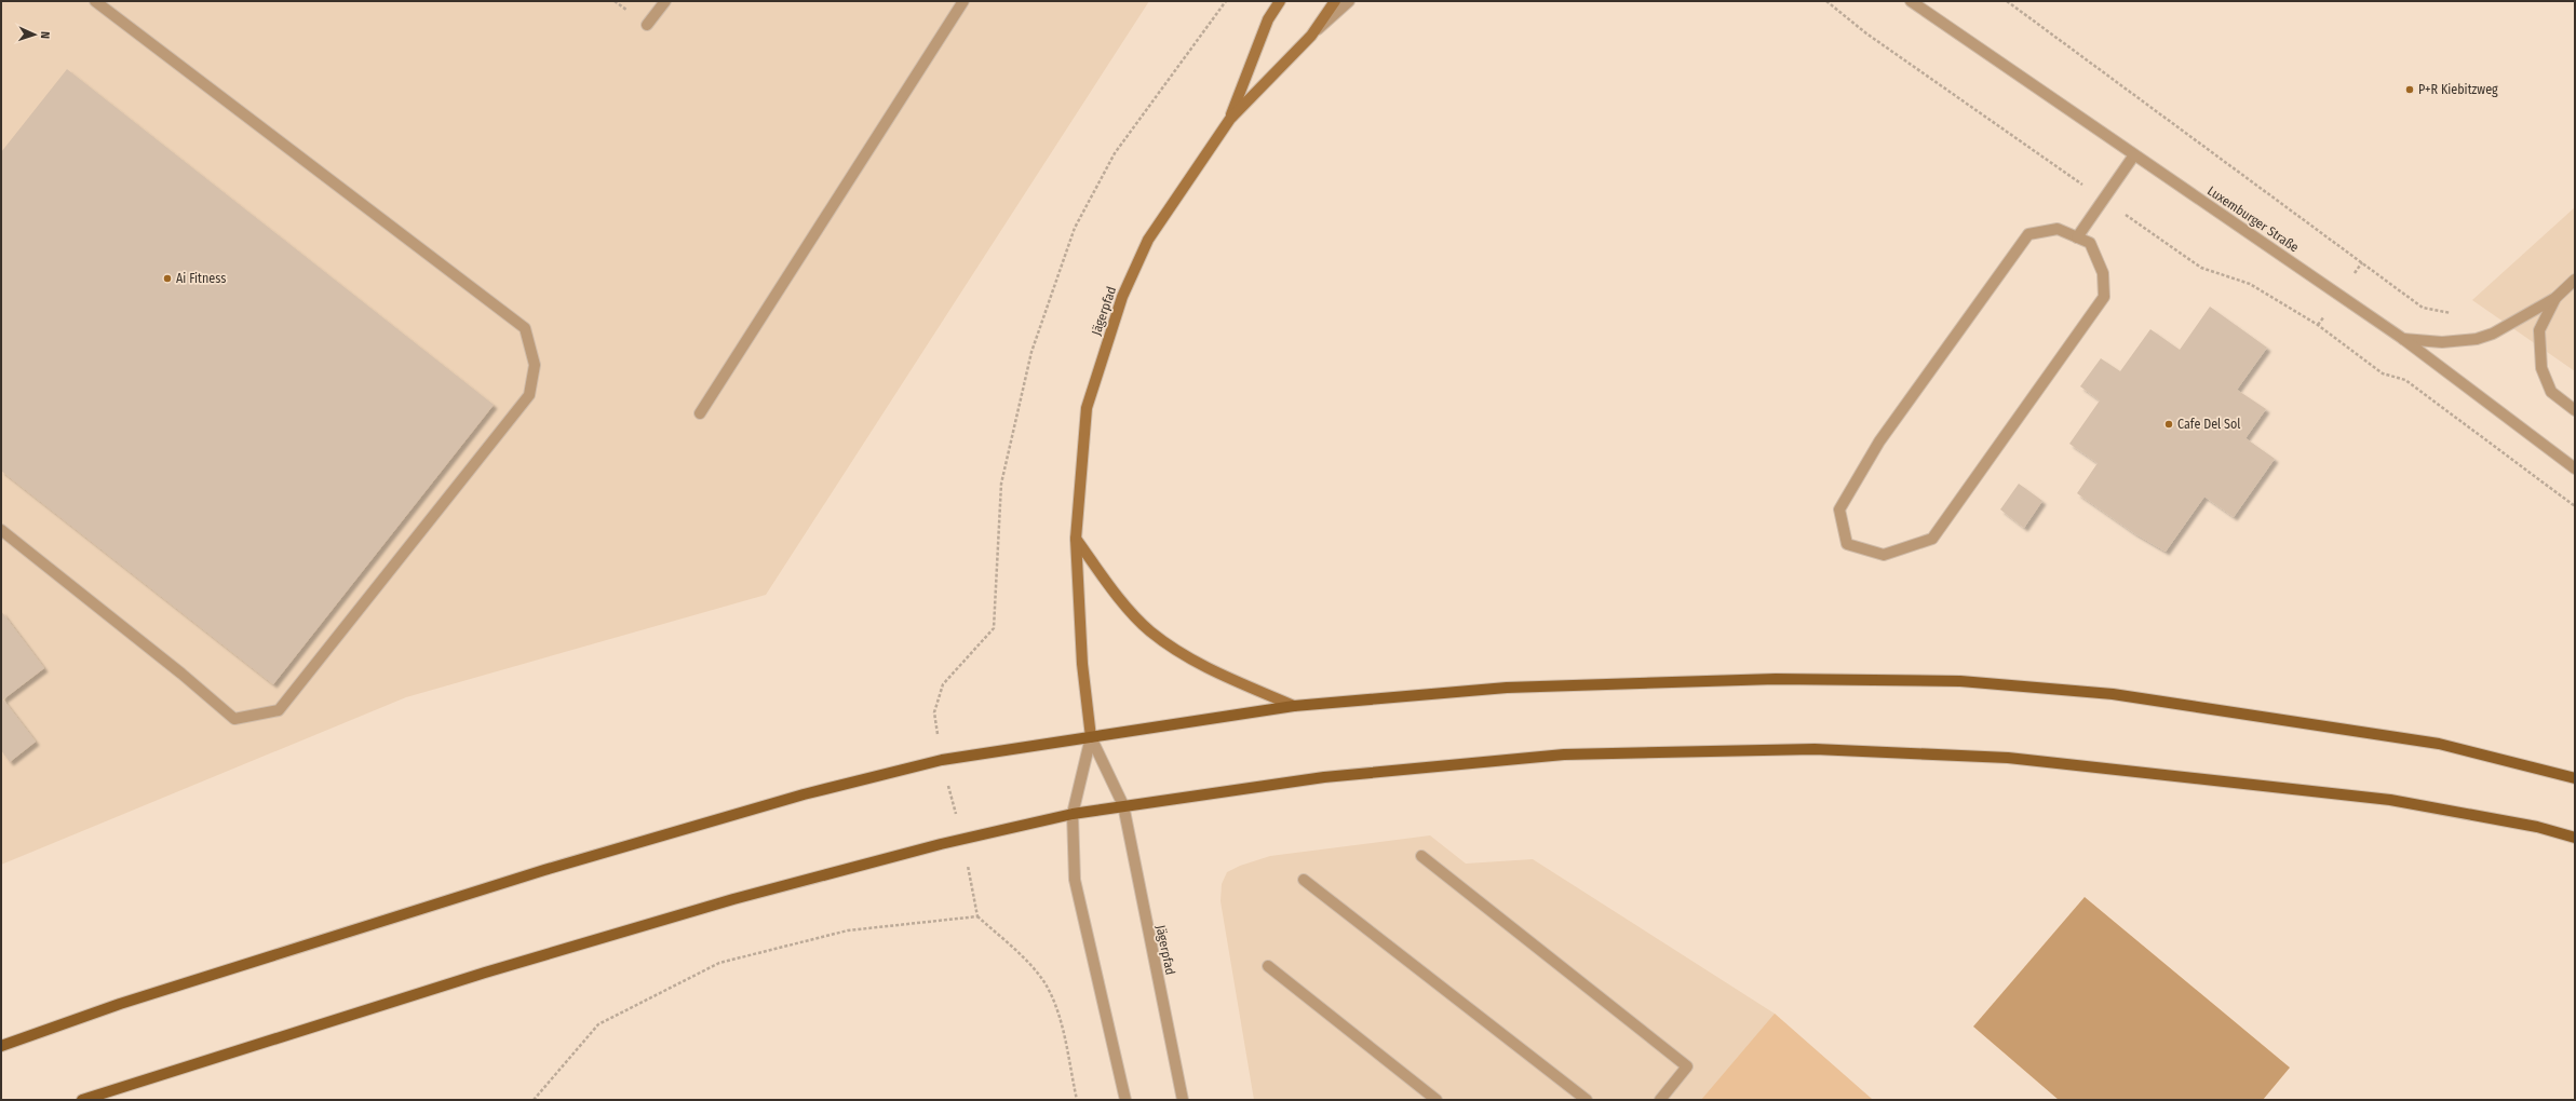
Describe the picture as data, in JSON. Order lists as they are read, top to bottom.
{
  "streets": {
    "street": ["Luxemburger Straße", "Jägerpfad"]
  },
  "places": ["P+R Kiebitzweg", "Ai Fitness", "Cafe Del Sol"],
  "north": "right"
}
